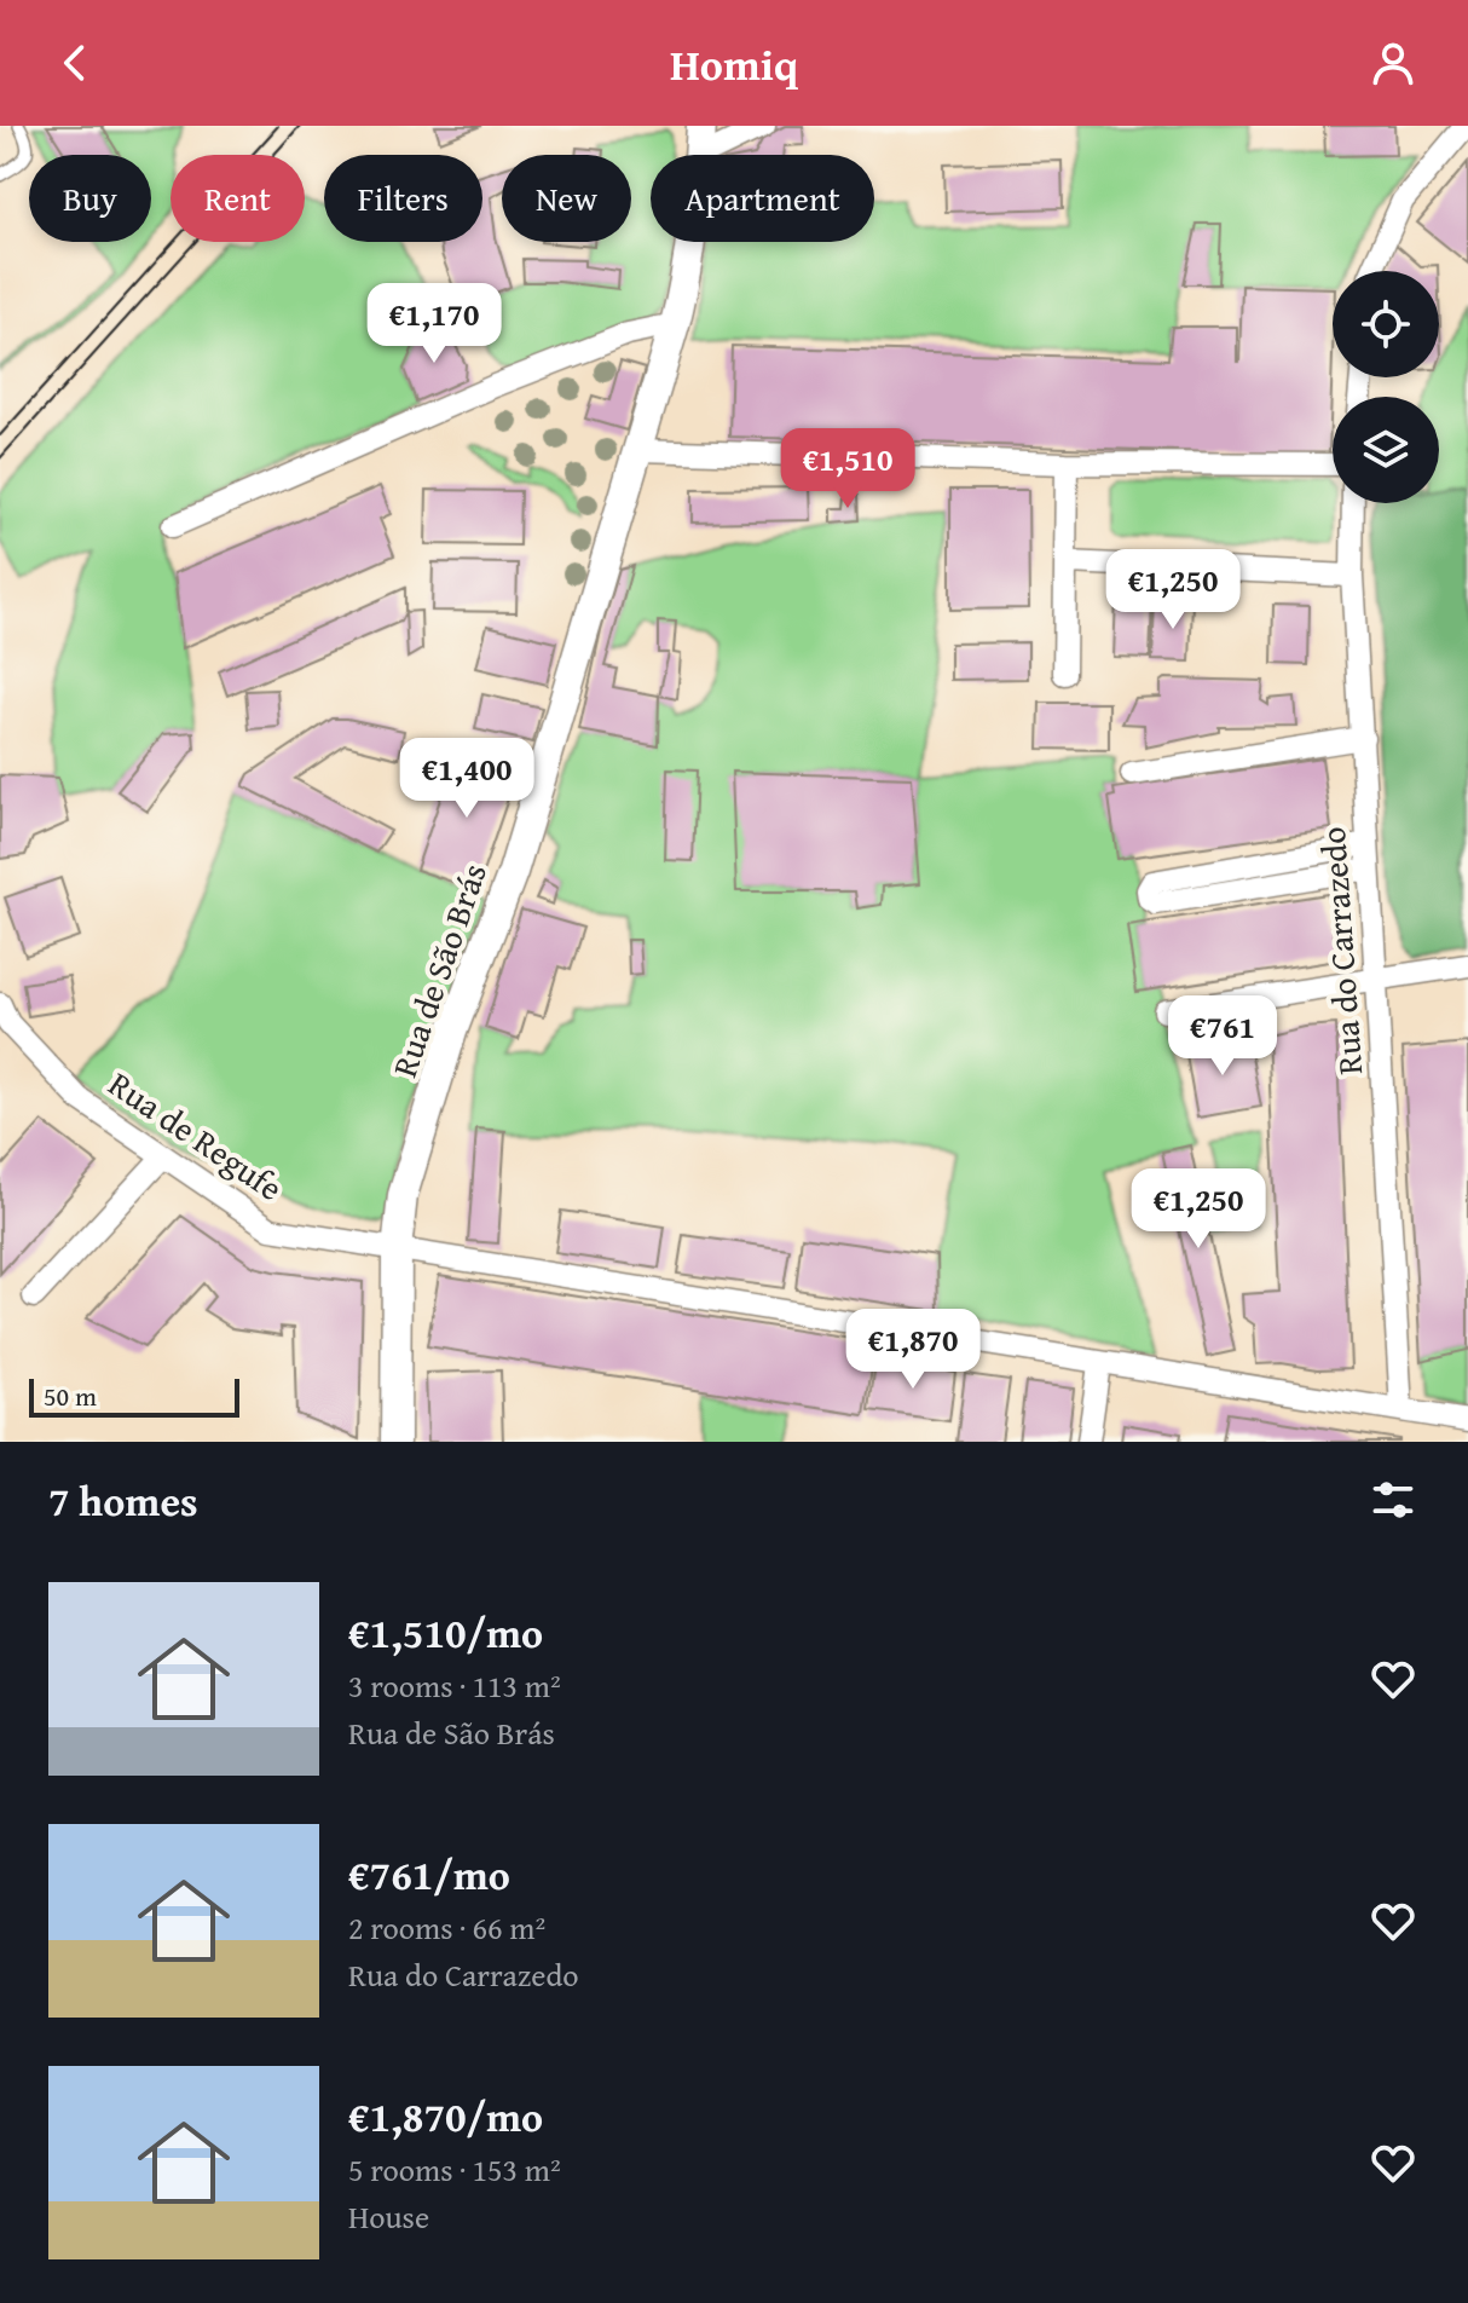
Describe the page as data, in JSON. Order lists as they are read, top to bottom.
{
  "streets": {
    "street": ["Rua do Carrazedo", "Rua de São Brás", "Rua de Regufe"]
  },
  "crossings": [
    ["Rua do Carrazedo", "Rua de Regufe"],
    ["Rua de São Brás", "Rua de Regufe"]
  ],
  "scale_bar": "50 m",
  "page": {
    "header": "Homiq",
    "chip": [
      "Buy",
      "Rent",
      "Filters",
      "New",
      "Apartment"
    ],
    "price": [
      "€1,170",
      "€1,510",
      "€1,250",
      "€1,400",
      "€761",
      "€1,250",
      "€1,870"
    ],
    "scale": "50 m",
    "heading": "7 homes",
    "list": [
      {
        "name": "€1,510/mo",
        "note": "3 rooms · 113 m² · Rua de São Brás"
      },
      {
        "name": "€761/mo",
        "note": "2 rooms · 66 m² · Rua do Carrazedo"
      },
      {
        "name": "€1,870/mo",
        "note": "5 rooms · 153 m² · House"
      }
    ]
  }
}
